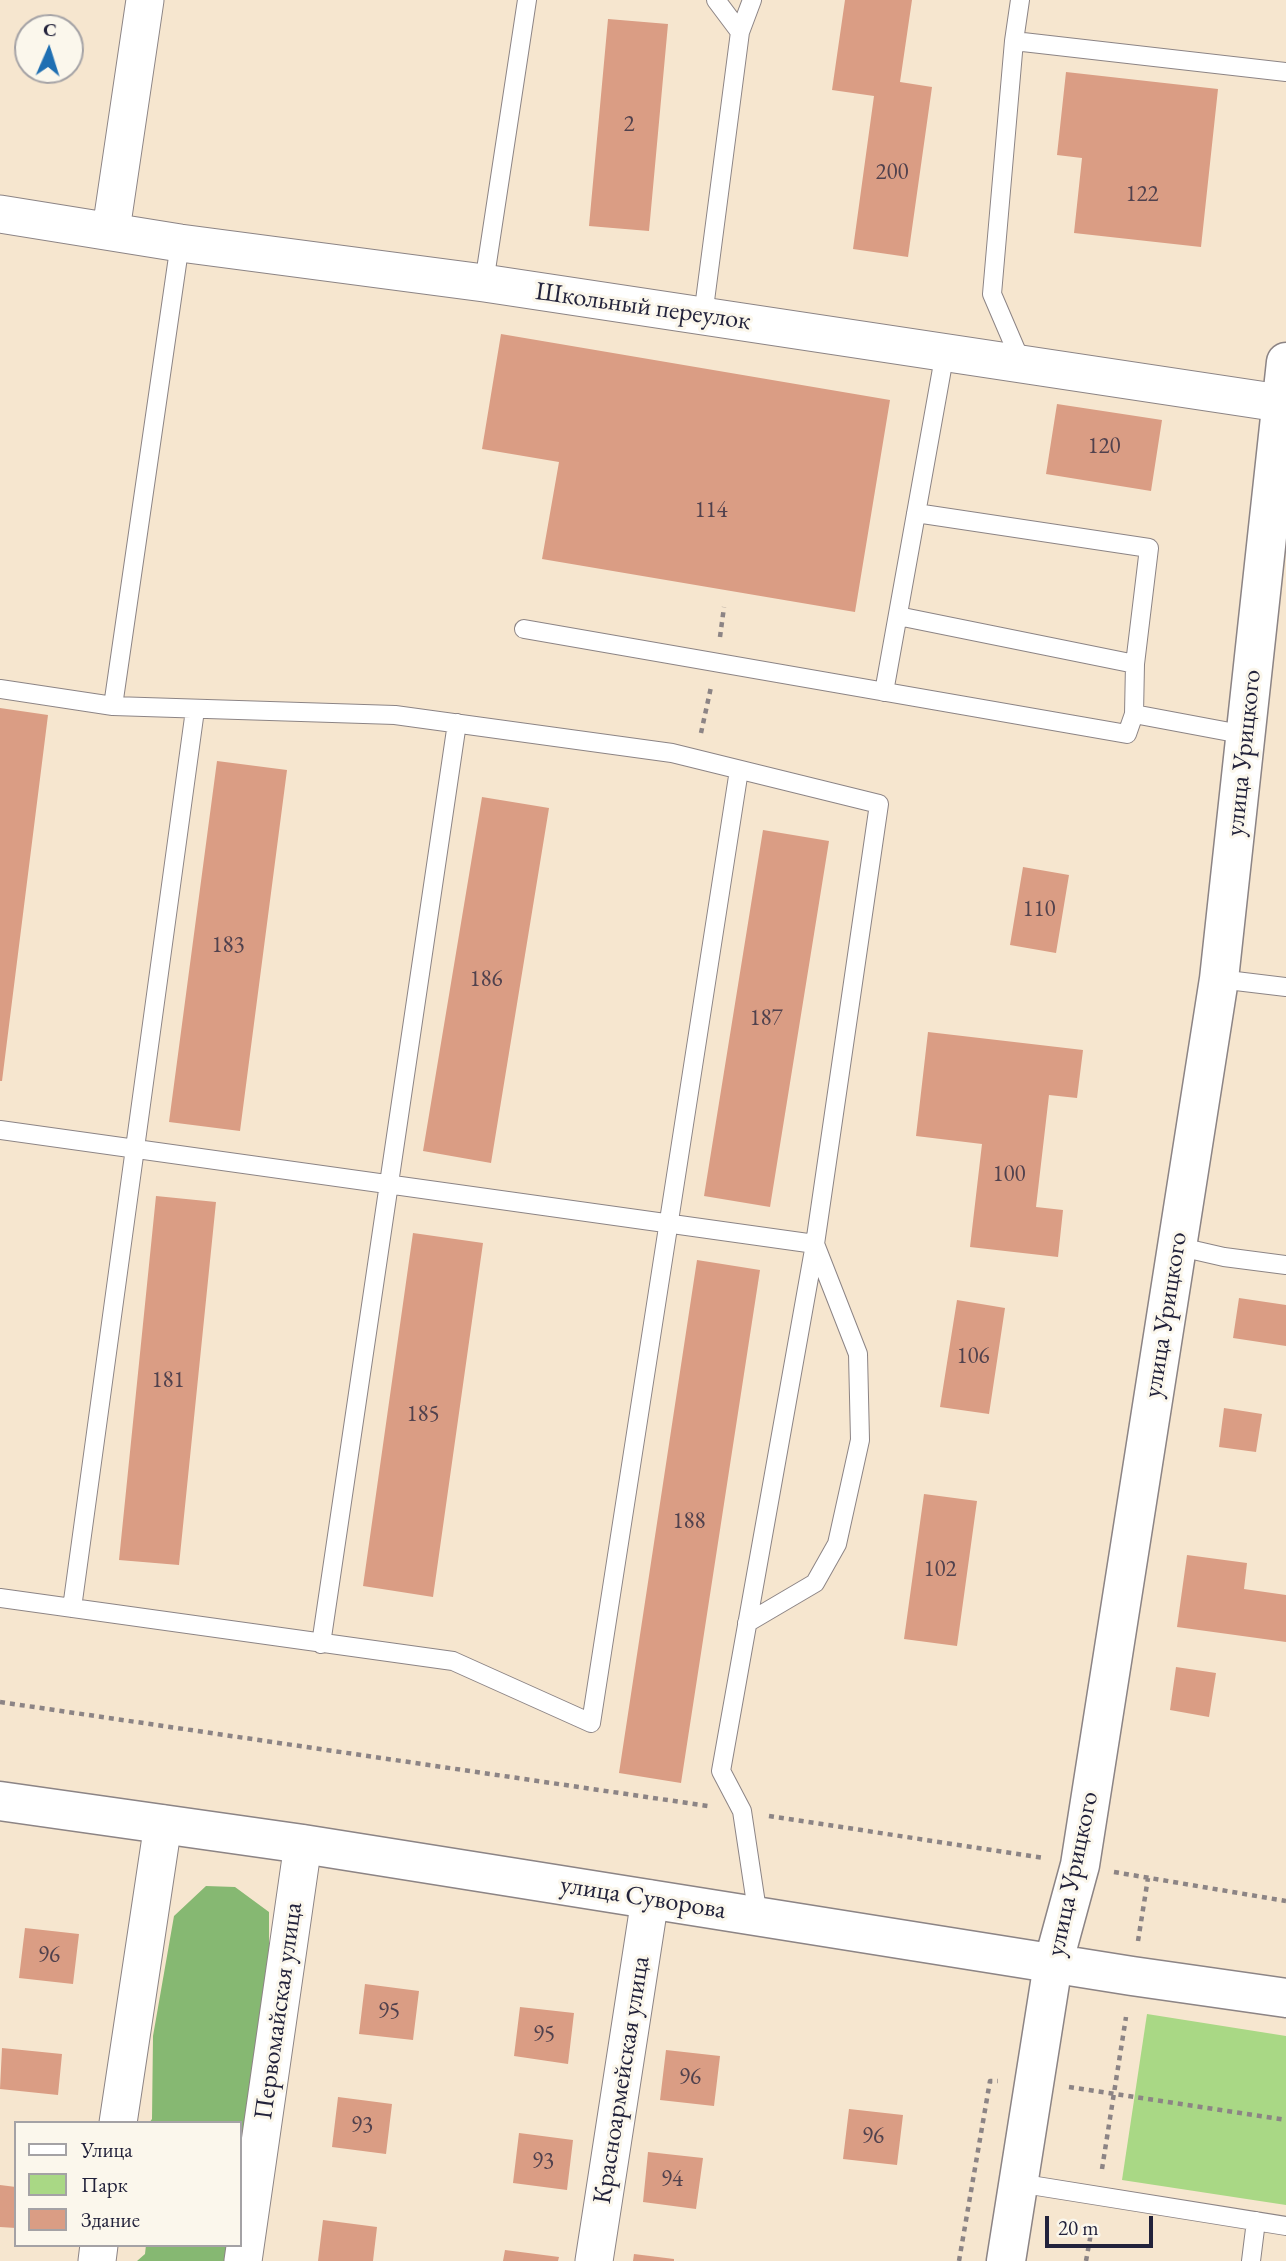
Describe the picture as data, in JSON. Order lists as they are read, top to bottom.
{
  "streets": {
    "street": [
      "Школьный переулок",
      "улица Урицкого",
      "улица Суворова",
      "Первомайская улица",
      "Красноармейская улица"
    ]
  },
  "crossings": [
    ["Школьный переулок", "улица Урицкого"],
    ["улица Урицкого", "улица Суворова"],
    ["улица Суворова", "Первомайская улица"],
    ["улица Суворова", "Красноармейская улица"]
  ],
  "house_numbers": [
    "2",
    "200",
    "122",
    "120",
    "114",
    "110",
    "183",
    "186",
    "187",
    "100",
    "106",
    "181",
    "185",
    "188",
    "102",
    "96",
    "95",
    "95",
    "96",
    "93",
    "96",
    "93",
    "94"
  ],
  "legend": ["Улица", "Парк", "Здание"],
  "scale_bar": "20 m",
  "north": "top"
}
